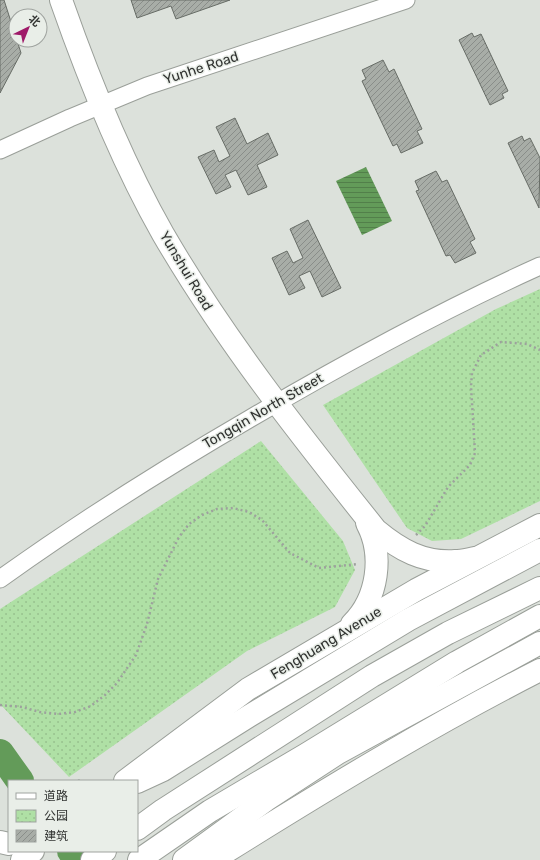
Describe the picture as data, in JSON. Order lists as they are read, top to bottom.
{
  "streets": {
    "main road": ["Yunshui Road", "Fenghuang Avenue"],
    "street": ["Yunhe Road", "Tongqin North Street"]
  },
  "crossings": [
    ["Yunhe Road", "Yunshui Road"],
    ["Yunshui Road", "Tongqin North Street"]
  ],
  "legend": ["道路", "公园", "建筑"],
  "north": "top right"
}
